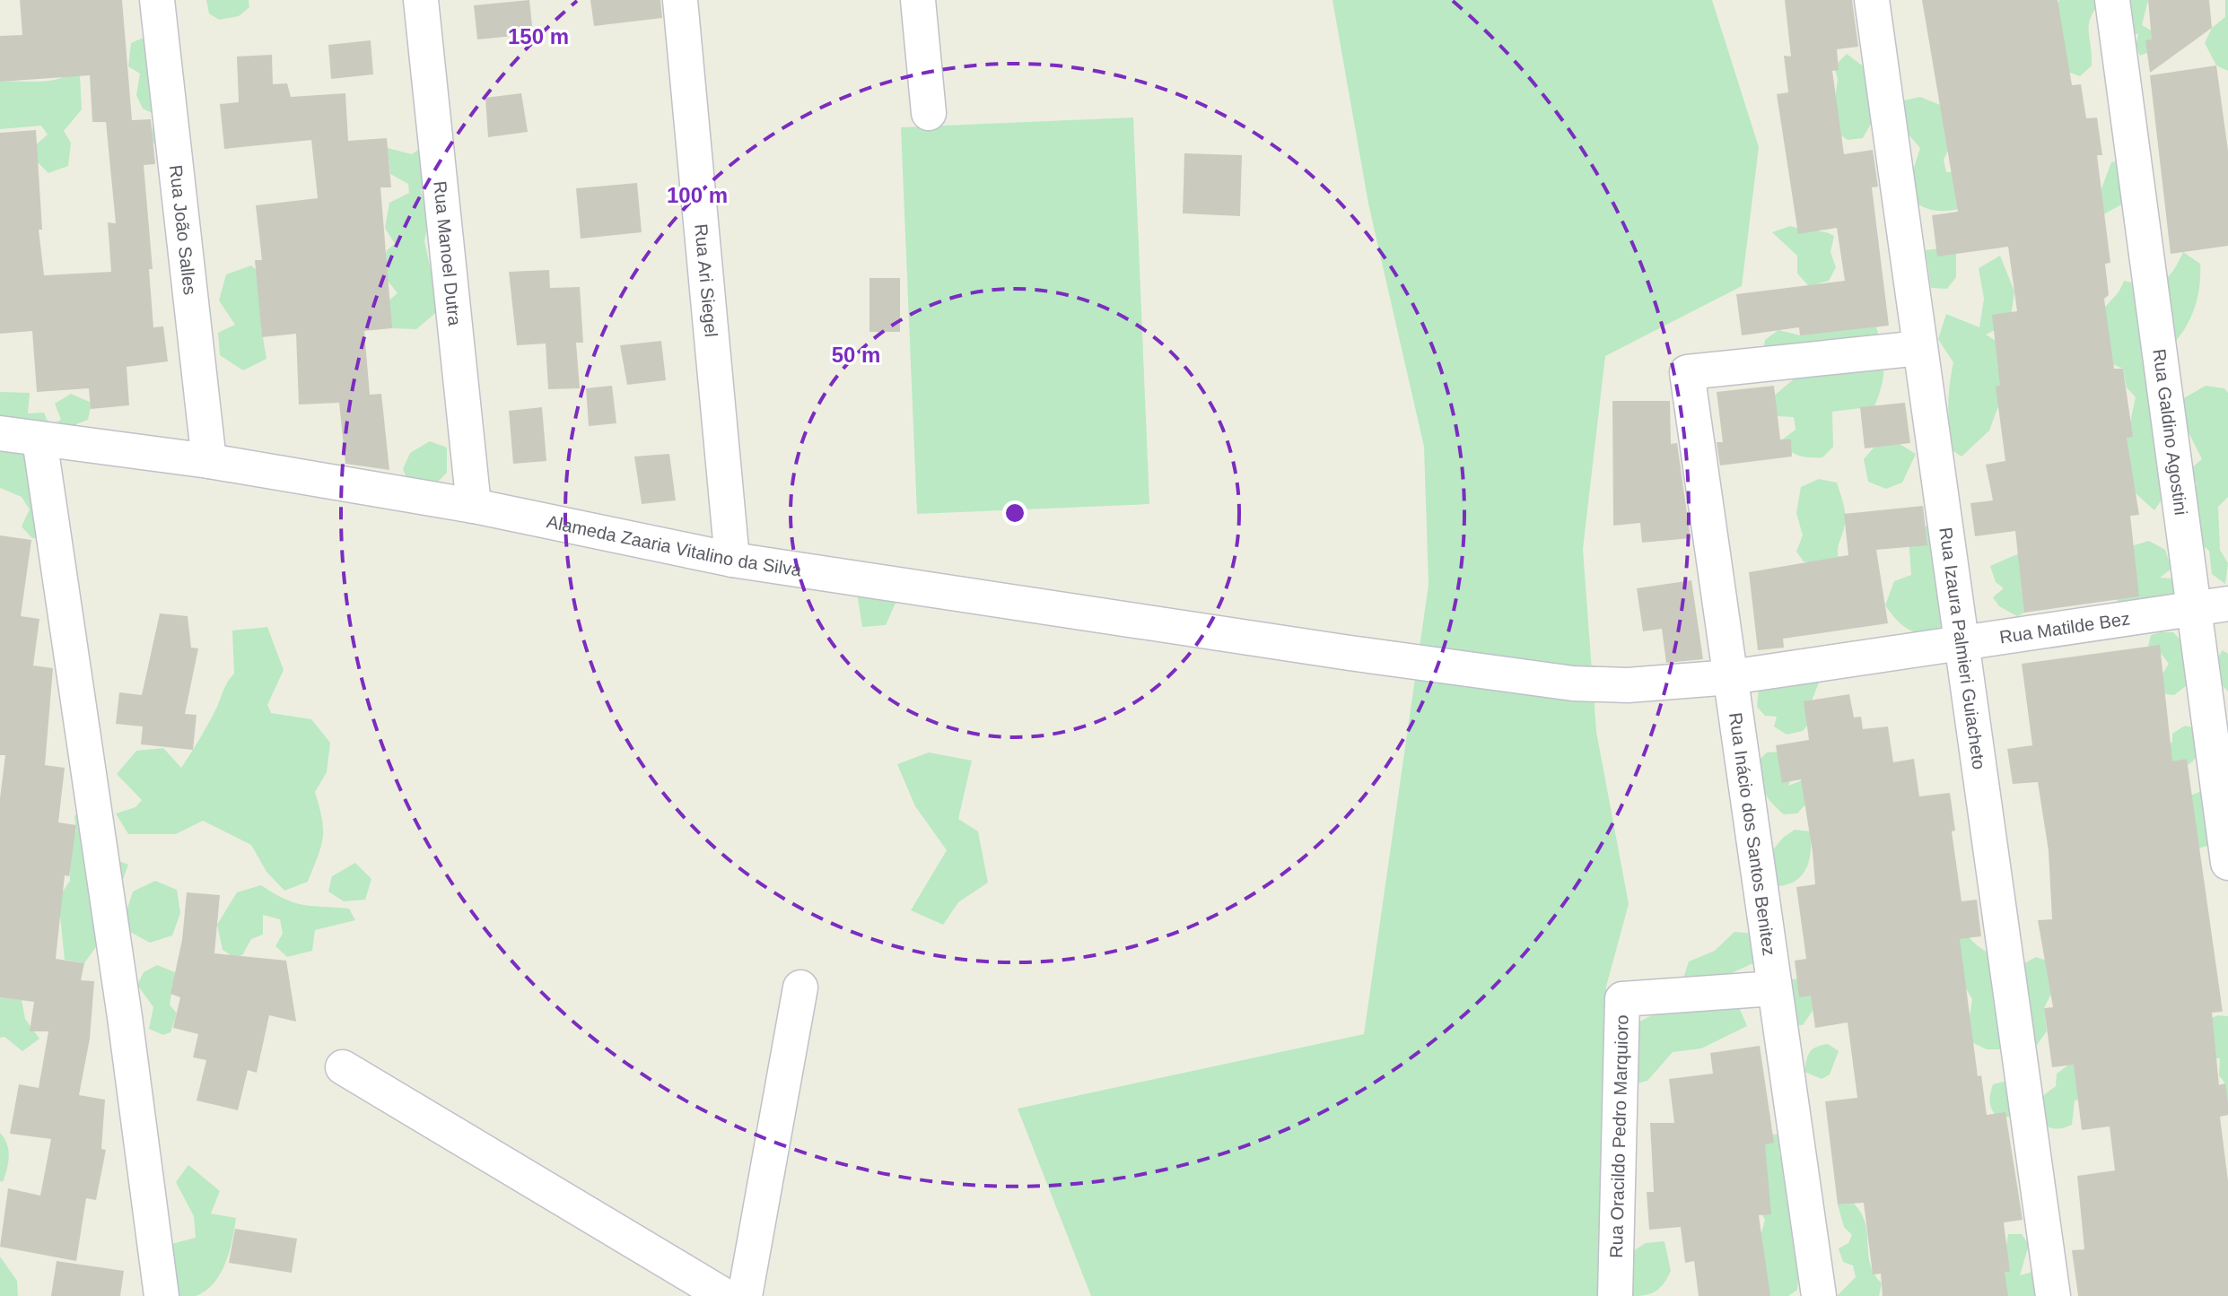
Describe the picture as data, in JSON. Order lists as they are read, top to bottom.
{
  "streets": {
    "street": [
      "Rua João Salles",
      "Rua Manoel Dutra",
      "Rua Ari Siegel",
      "Rua Galdino Agostini",
      "Alameda Zaaria Vitalino da Silva",
      "Rua Matilde Bez",
      "Rua Izaura Palmieri Guiacheto",
      "Rua Inácio dos Santos Benitez",
      "Rua Oracildo Pedro Marquioro"
    ]
  },
  "crossings": [
    ["Rua João Salles", "Alameda Zaaria Vitalino da Silva"],
    ["Rua Manoel Dutra", "Alameda Zaaria Vitalino da Silva"],
    ["Rua Ari Siegel", "Alameda Zaaria Vitalino da Silva"],
    ["Rua Galdino Agostini", "Rua Matilde Bez"],
    ["Alameda Zaaria Vitalino da Silva", "Rua Matilde Bez"],
    ["Alameda Zaaria Vitalino da Silva", "Rua Inácio dos Santos Benitez"],
    ["Rua Matilde Bez", "Rua Izaura Palmieri Guiacheto"],
    ["Rua Matilde Bez", "Rua Inácio dos Santos Benitez"],
    ["Rua Izaura Palmieri Guiacheto", "Rua Inácio dos Santos Benitez"],
    ["Rua Inácio dos Santos Benitez", "Rua Oracildo Pedro Marquioro"]
  ],
  "rings": ["150 m", "100 m", "50 m"]
}
